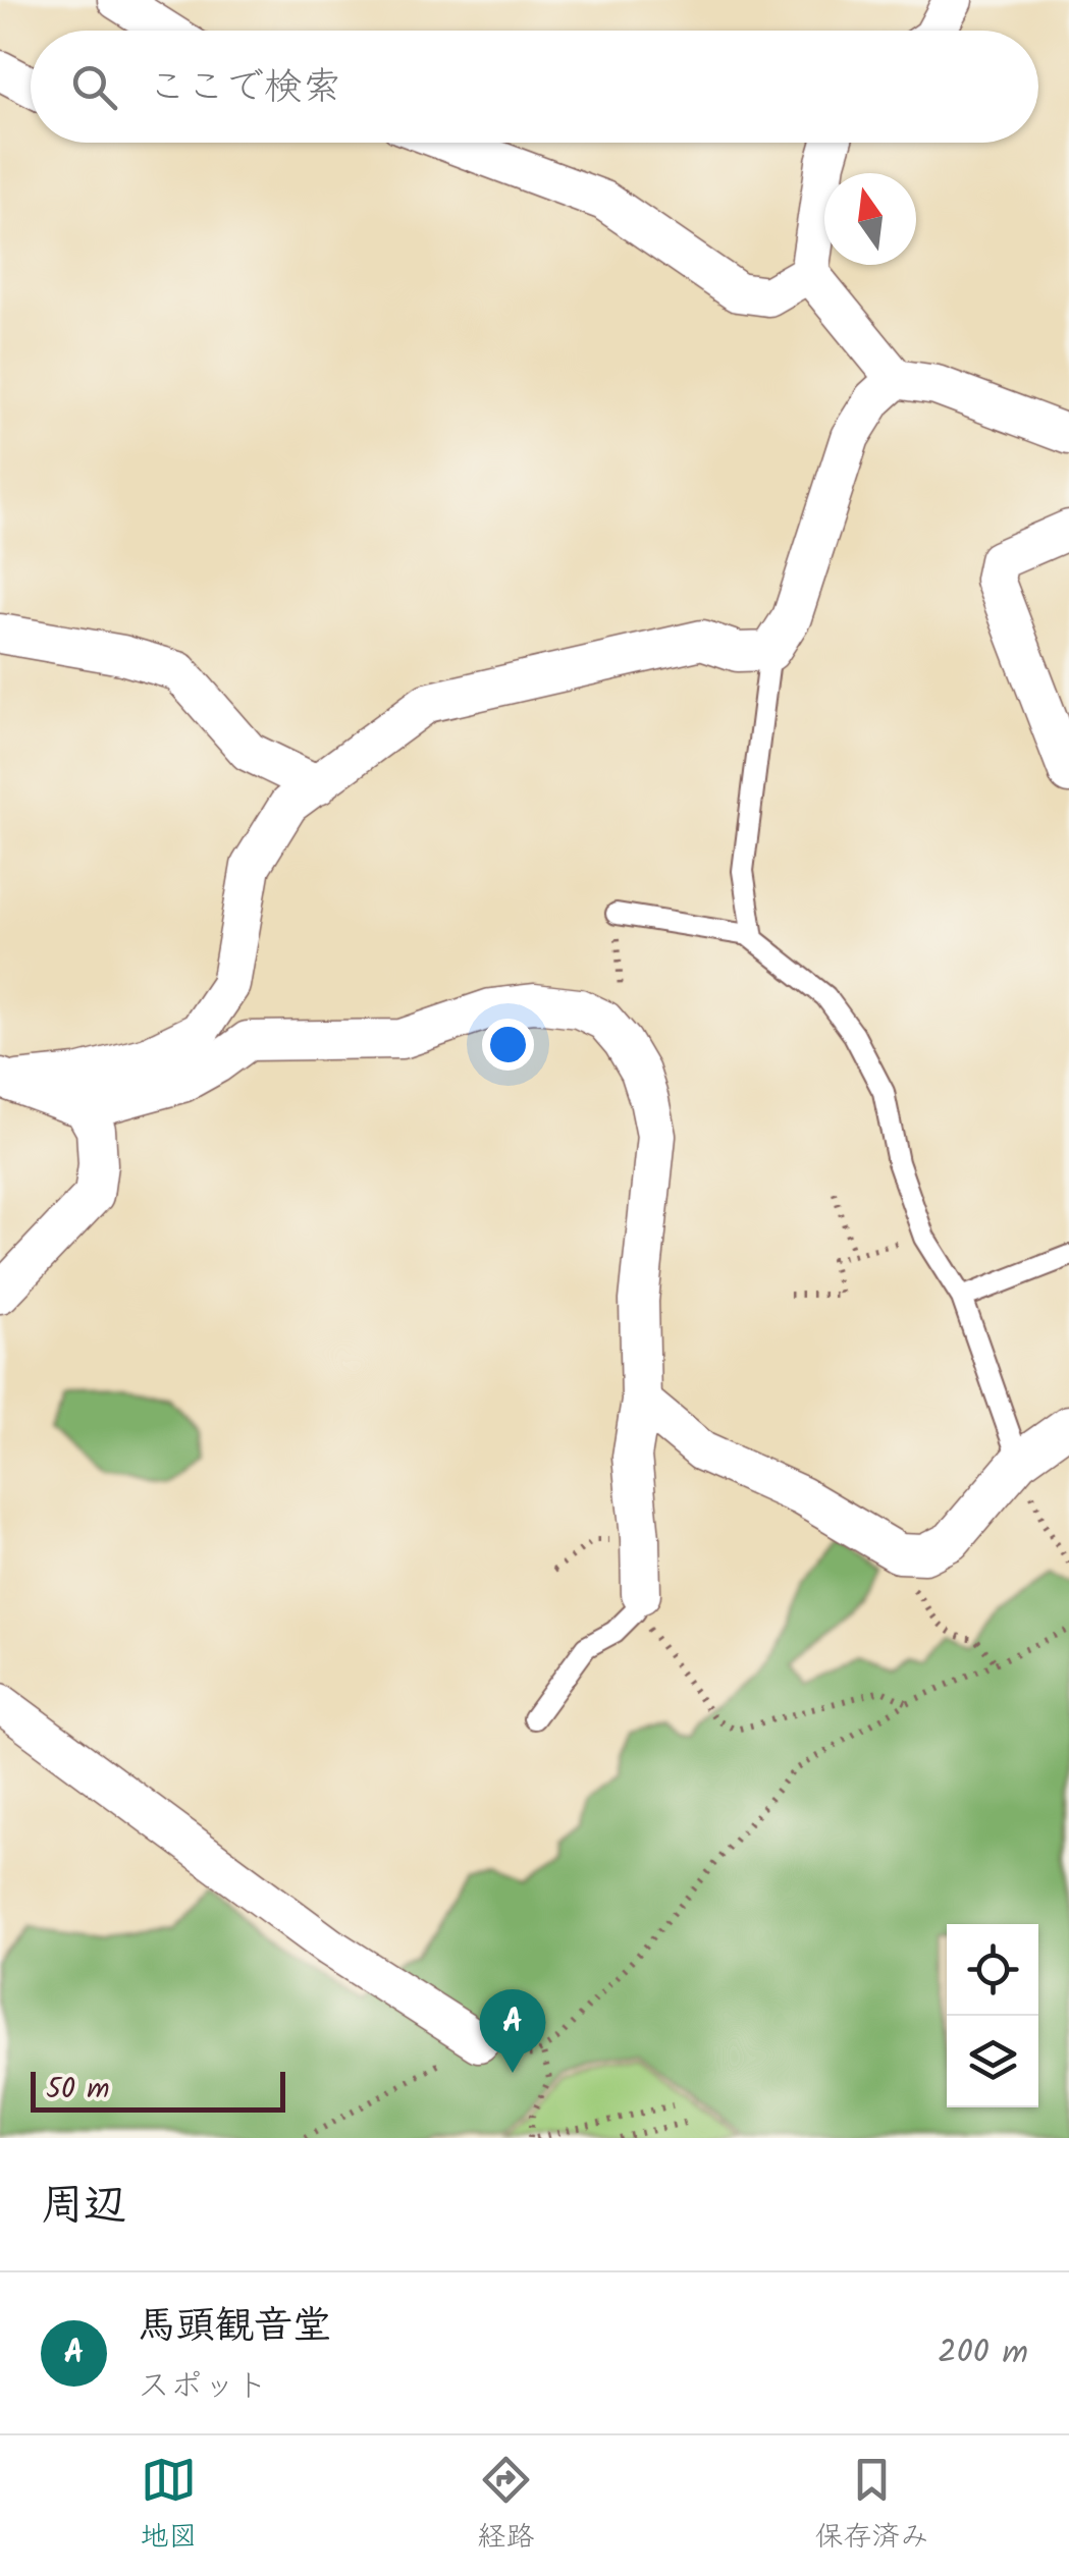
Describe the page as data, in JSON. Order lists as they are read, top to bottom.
{
  "scale_bar": "50 m",
  "north": "top",
  "page": {
    "search": "ここで検索",
    "pins": "A",
    "scale": "50 m",
    "heading": "周辺",
    "list": [
      {
        "mark": "A",
        "name": "馬頭観音堂",
        "note": "スポット",
        "value": "200 m"
      }
    ],
    "nav": ["地図", "経路", "保存済み"]
  }
}
